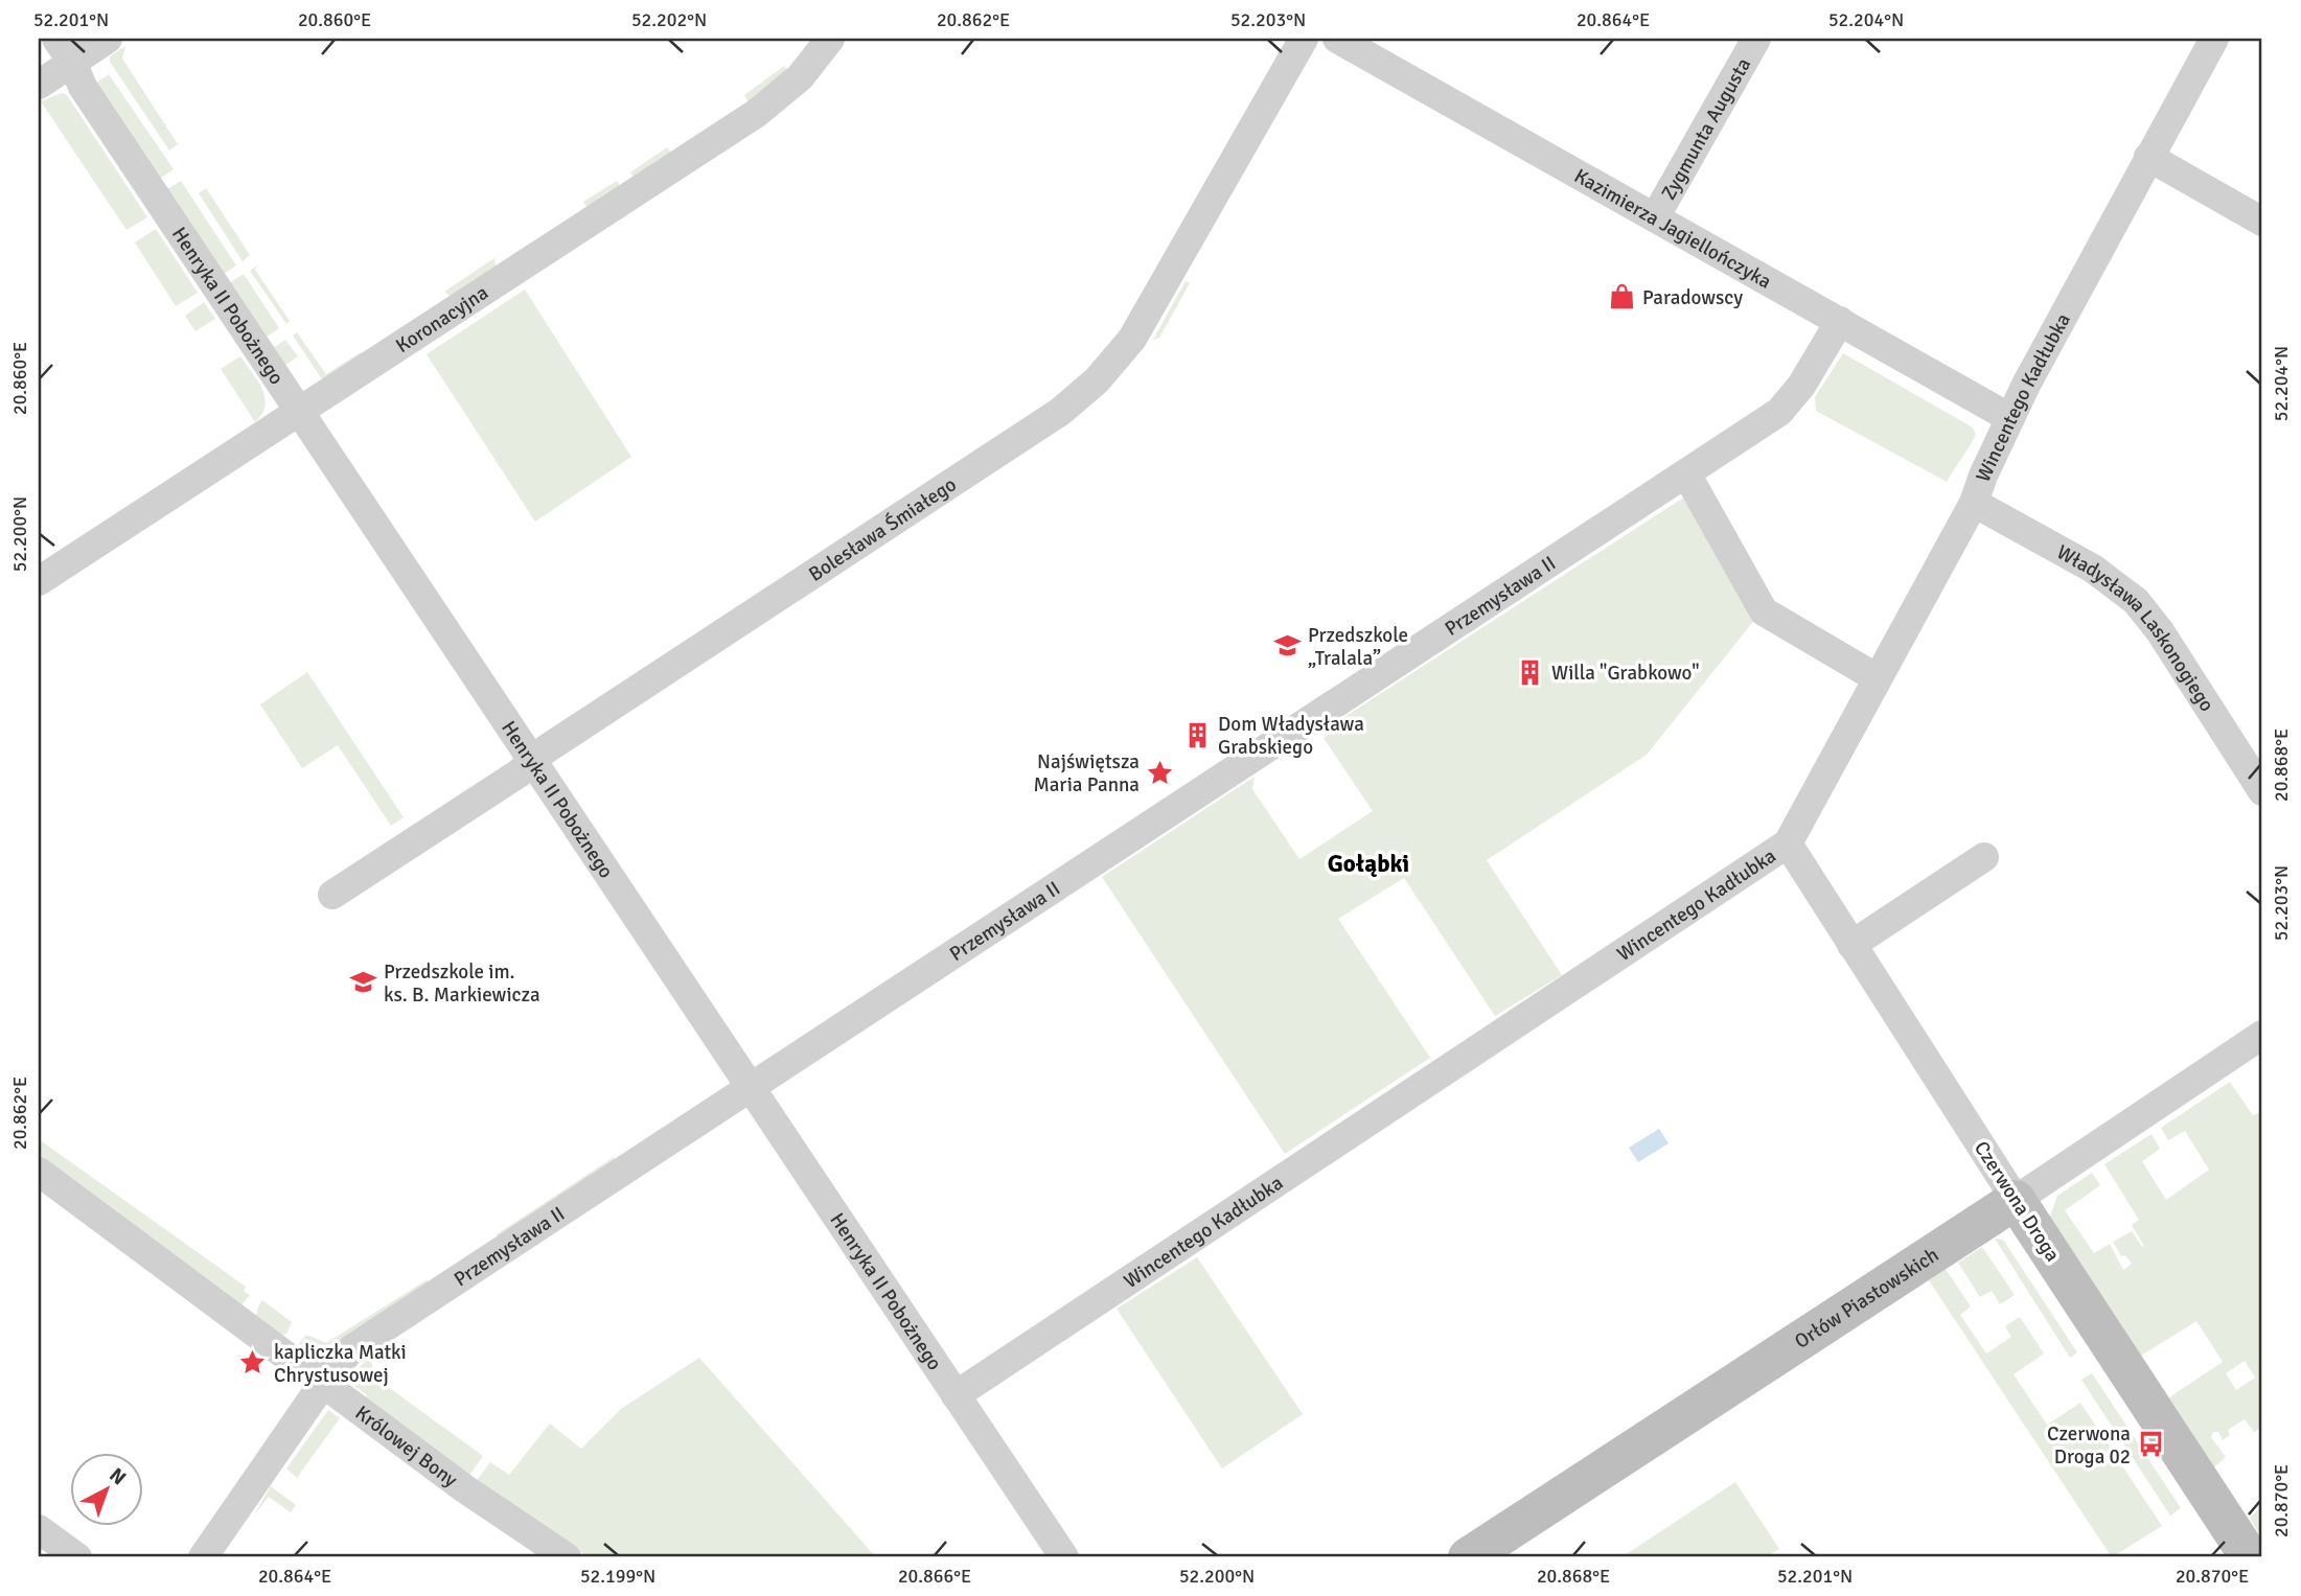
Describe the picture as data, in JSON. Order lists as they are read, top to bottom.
{
  "streets": {
    "street": [
      "Zygmunta Augusta",
      "Kazimierza Jagiellończyka",
      "Henryka II Pobożnego",
      "Koronacyjna",
      "Wincentego Kadłubka",
      "Bolesława Śmiałego",
      "Przemysława II",
      "Władysława Laskonogiego",
      "Czerwona Droga",
      "Orłów Piastowskich",
      "Królowej Bony"
    ]
  },
  "crossings": [
    ["Zygmunta Augusta", "Kazimierza Jagiellończyka"],
    ["Kazimierza Jagiellończyka", "Wincentego Kadłubka"],
    ["Kazimierza Jagiellończyka", "Przemysława II"],
    ["Henryka II Pobożnego", "Koronacyjna"],
    ["Henryka II Pobożnego", "Wincentego Kadłubka"],
    ["Henryka II Pobożnego", "Bolesława Śmiałego"],
    ["Henryka II Pobożnego", "Przemysława II"],
    ["Wincentego Kadłubka", "Władysława Laskonogiego"],
    ["Wincentego Kadłubka", "Czerwona Droga"],
    ["Przemysława II", "Królowej Bony"],
    ["Czerwona Droga", "Orłów Piastowskich"]
  ],
  "districts": ["Gołąbki"],
  "places": {
    "shop": ["Paradowscy"],
    "school or university": ["Przedszkole „Tralala”", "Przedszkole im. ks. B. Markiewicza"],
    "building": ["Willa \"Grabkowo\"", "Dom Władysława Grabskiego"],
    "place": ["Najświętsza Maria Panna", "kapliczka Matki Chrystusowej"],
    "bus stop": ["Czerwona Droga 02"]
  },
  "north": "top right",
  "coordinates": [
    "52.201°N",
    "20.860°E",
    "52.202°N",
    "20.862°E",
    "52.203°N",
    "20.864°E",
    "52.204°N",
    "52.200°N",
    "20.868°E",
    "20.870°E",
    "52.199°N",
    "20.866°E"
  ]
}
